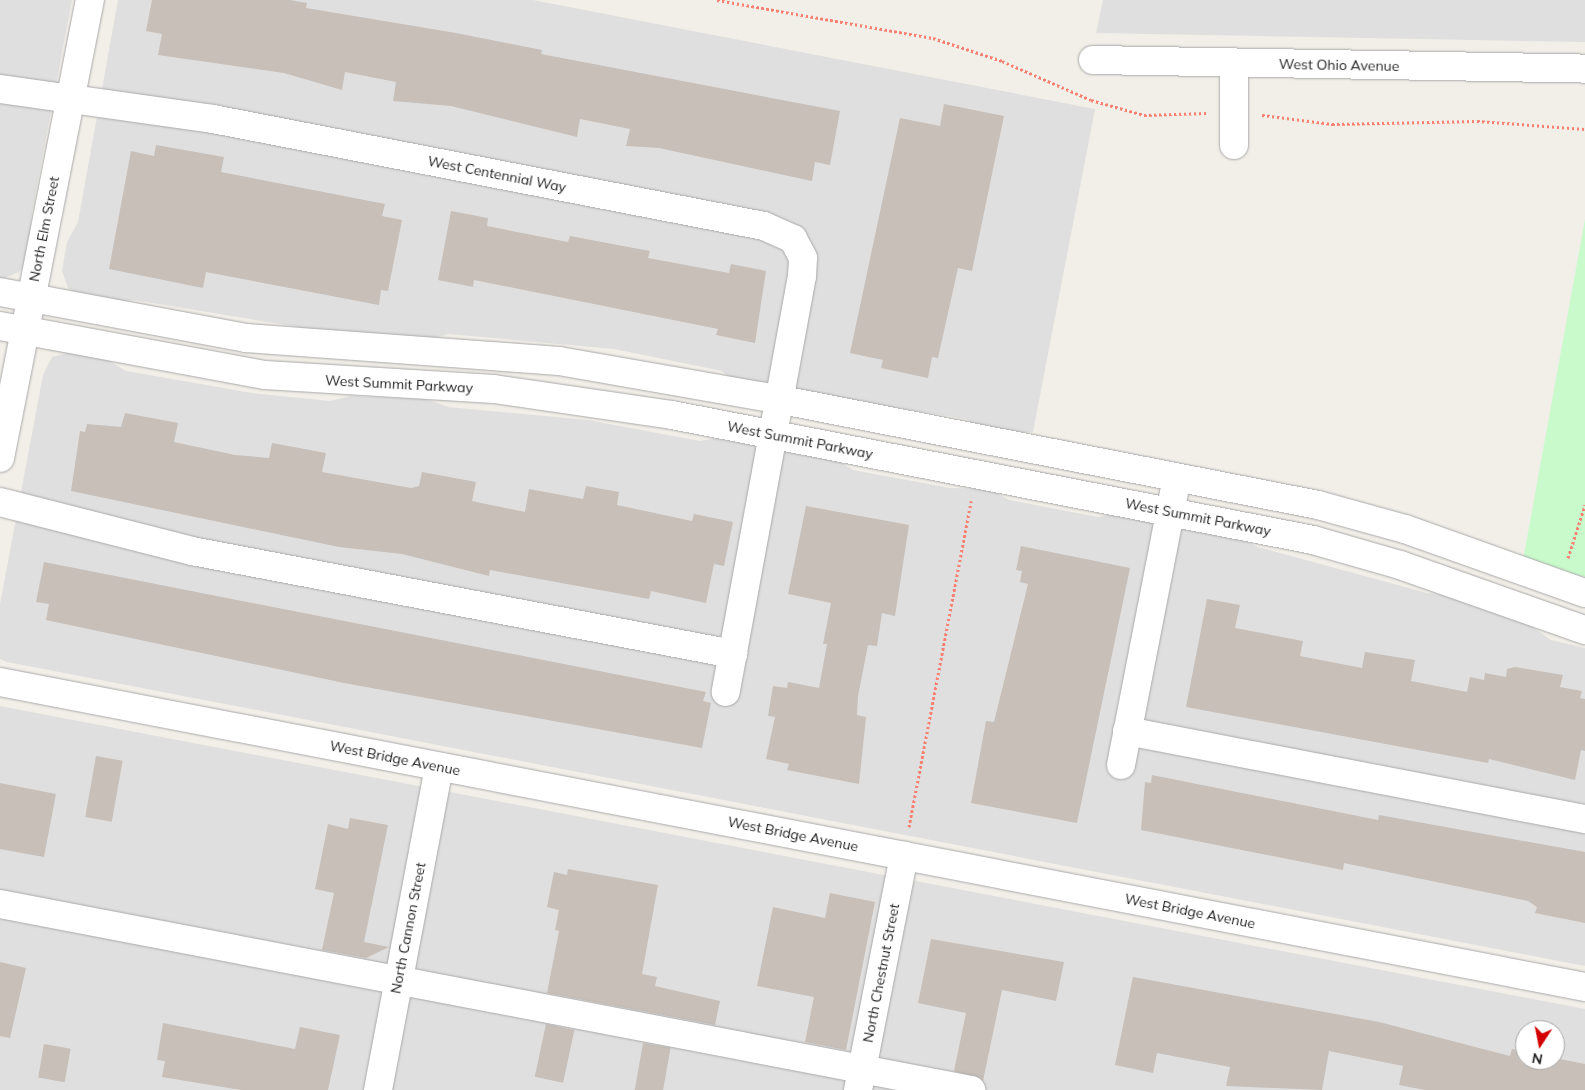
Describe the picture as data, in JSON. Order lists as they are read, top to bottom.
{
  "streets": {
    "street": [
      "West Ohio Avenue",
      "West Centennial Way",
      "North Elm Street",
      "West Summit Parkway",
      "West Bridge Avenue",
      "North Cannon Street",
      "North Chestnut Street"
    ]
  },
  "crossings": [
    ["West Centennial Way", "North Elm Street"],
    ["West Centennial Way", "West Summit Parkway"],
    ["North Elm Street", "West Summit Parkway"],
    ["West Bridge Avenue", "North Cannon Street"],
    ["West Bridge Avenue", "North Chestnut Street"]
  ],
  "north": "bottom"
}
